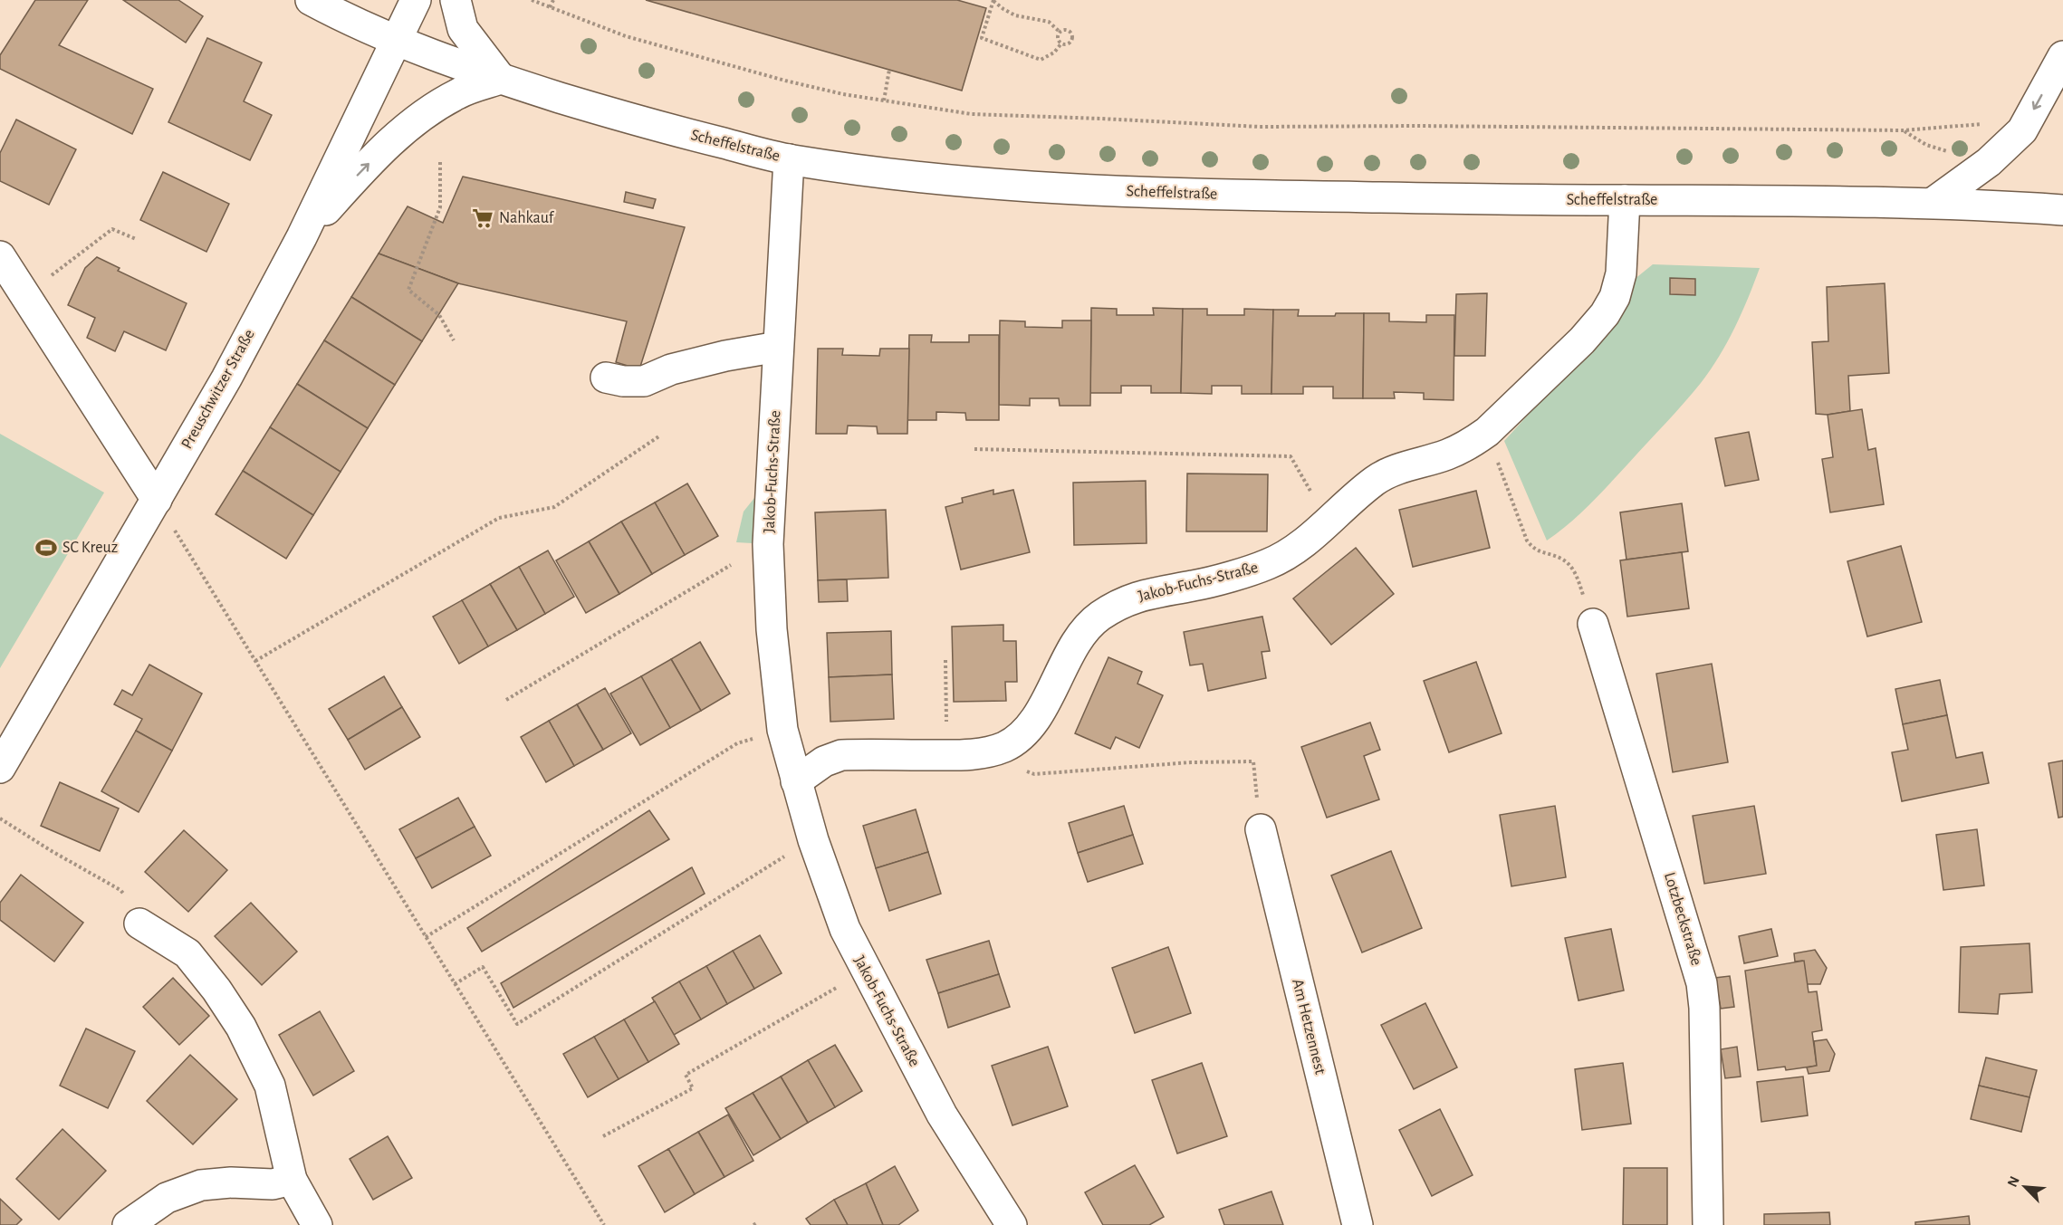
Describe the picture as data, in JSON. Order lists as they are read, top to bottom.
{
  "streets": {
    "street": [
      "Scheffelstraße",
      "Preuschwitzer Straße",
      "Jakob-Fuchs-Straße",
      "Lotzbeckstraße",
      "Am Hetzennest"
    ]
  },
  "crossings": [
    ["Scheffelstraße", "Preuschwitzer Straße"],
    ["Scheffelstraße", "Jakob-Fuchs-Straße"]
  ],
  "places": {
    "supermarket": ["Nahkauf"],
    "sports": ["SC Kreuz"]
  },
  "north": "top left"
}
